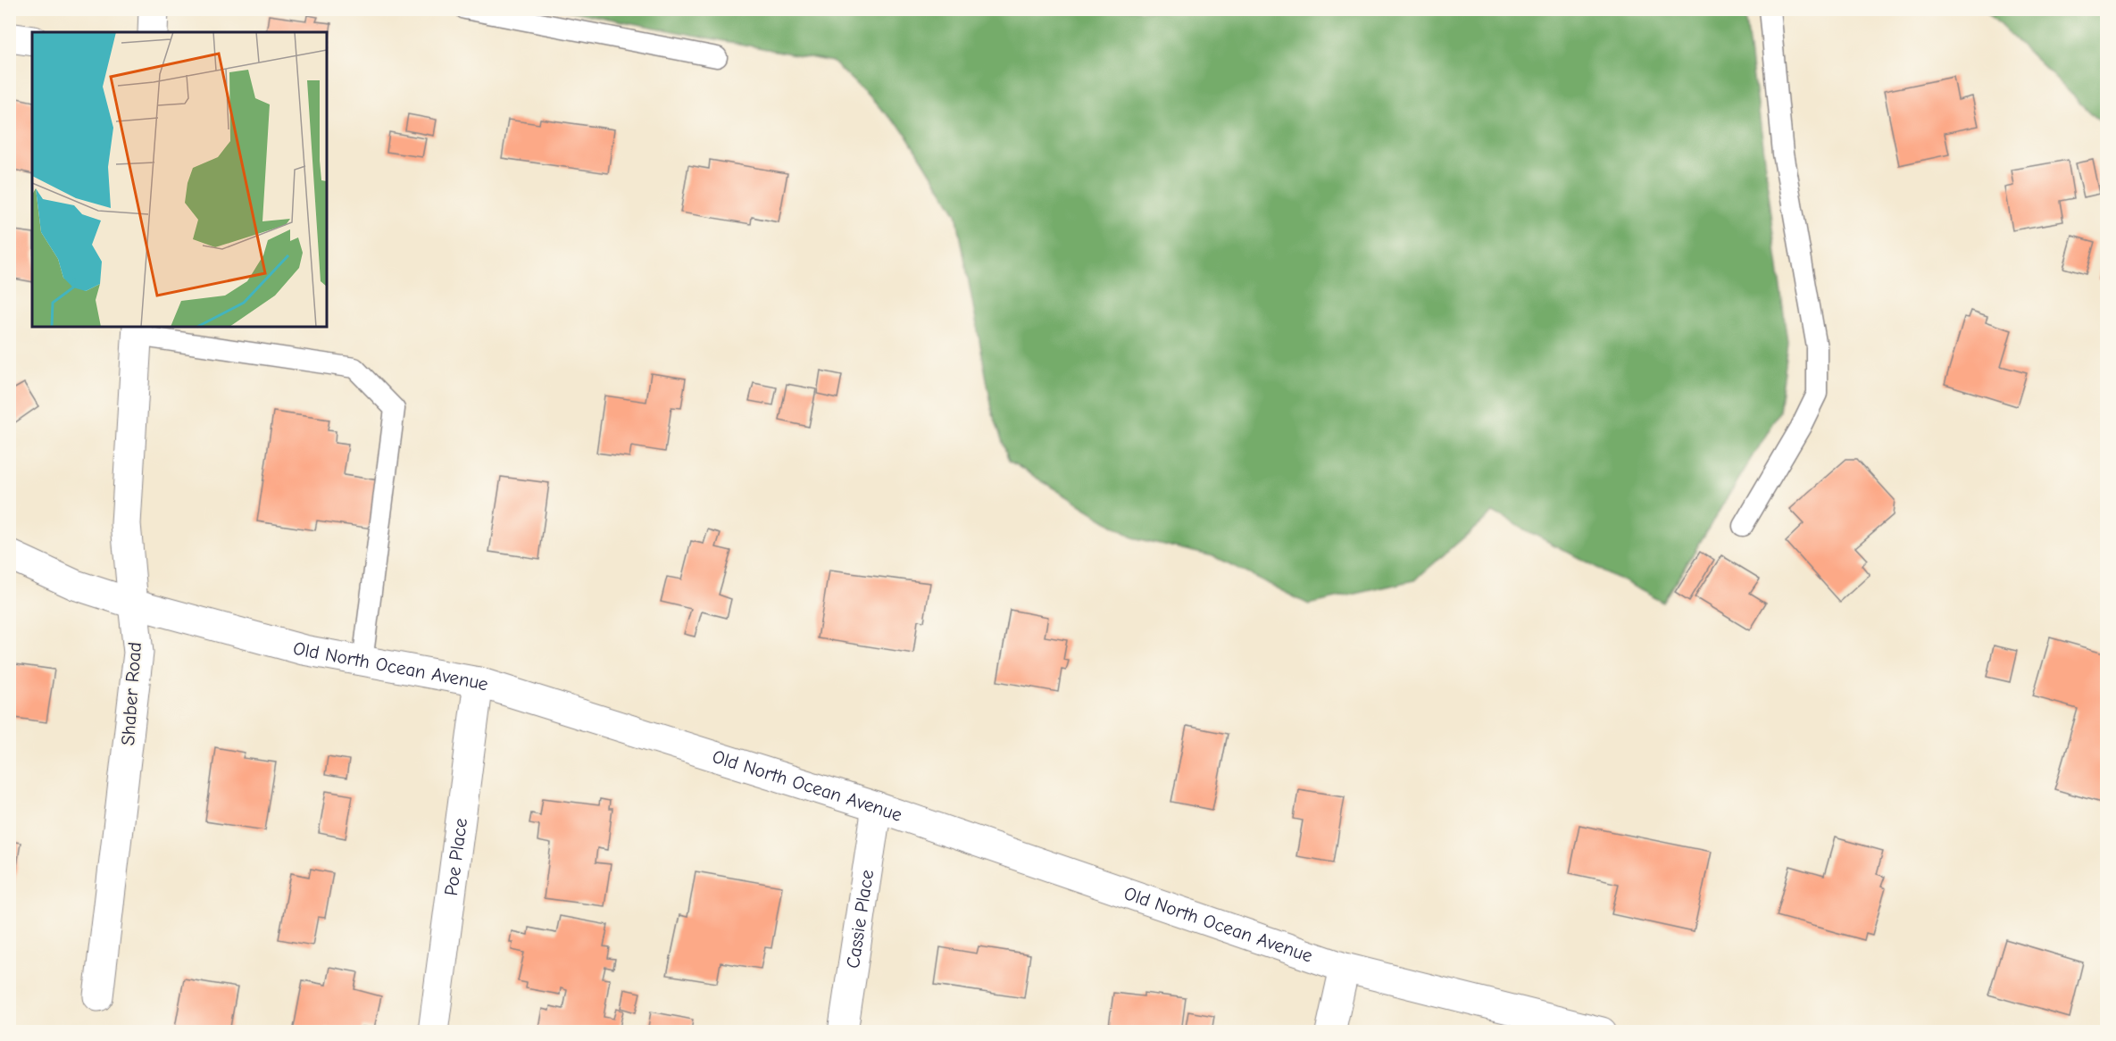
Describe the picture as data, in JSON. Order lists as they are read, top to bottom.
{
  "streets": {
    "street": [
      "Old North Ocean Avenue",
      "Shaber Road",
      "Poe Place",
      "Cassie Place"
    ]
  },
  "crossings": [
    ["Old North Ocean Avenue", "Shaber Road"],
    ["Old North Ocean Avenue", "Poe Place"],
    ["Old North Ocean Avenue", "Cassie Place"]
  ]
}
